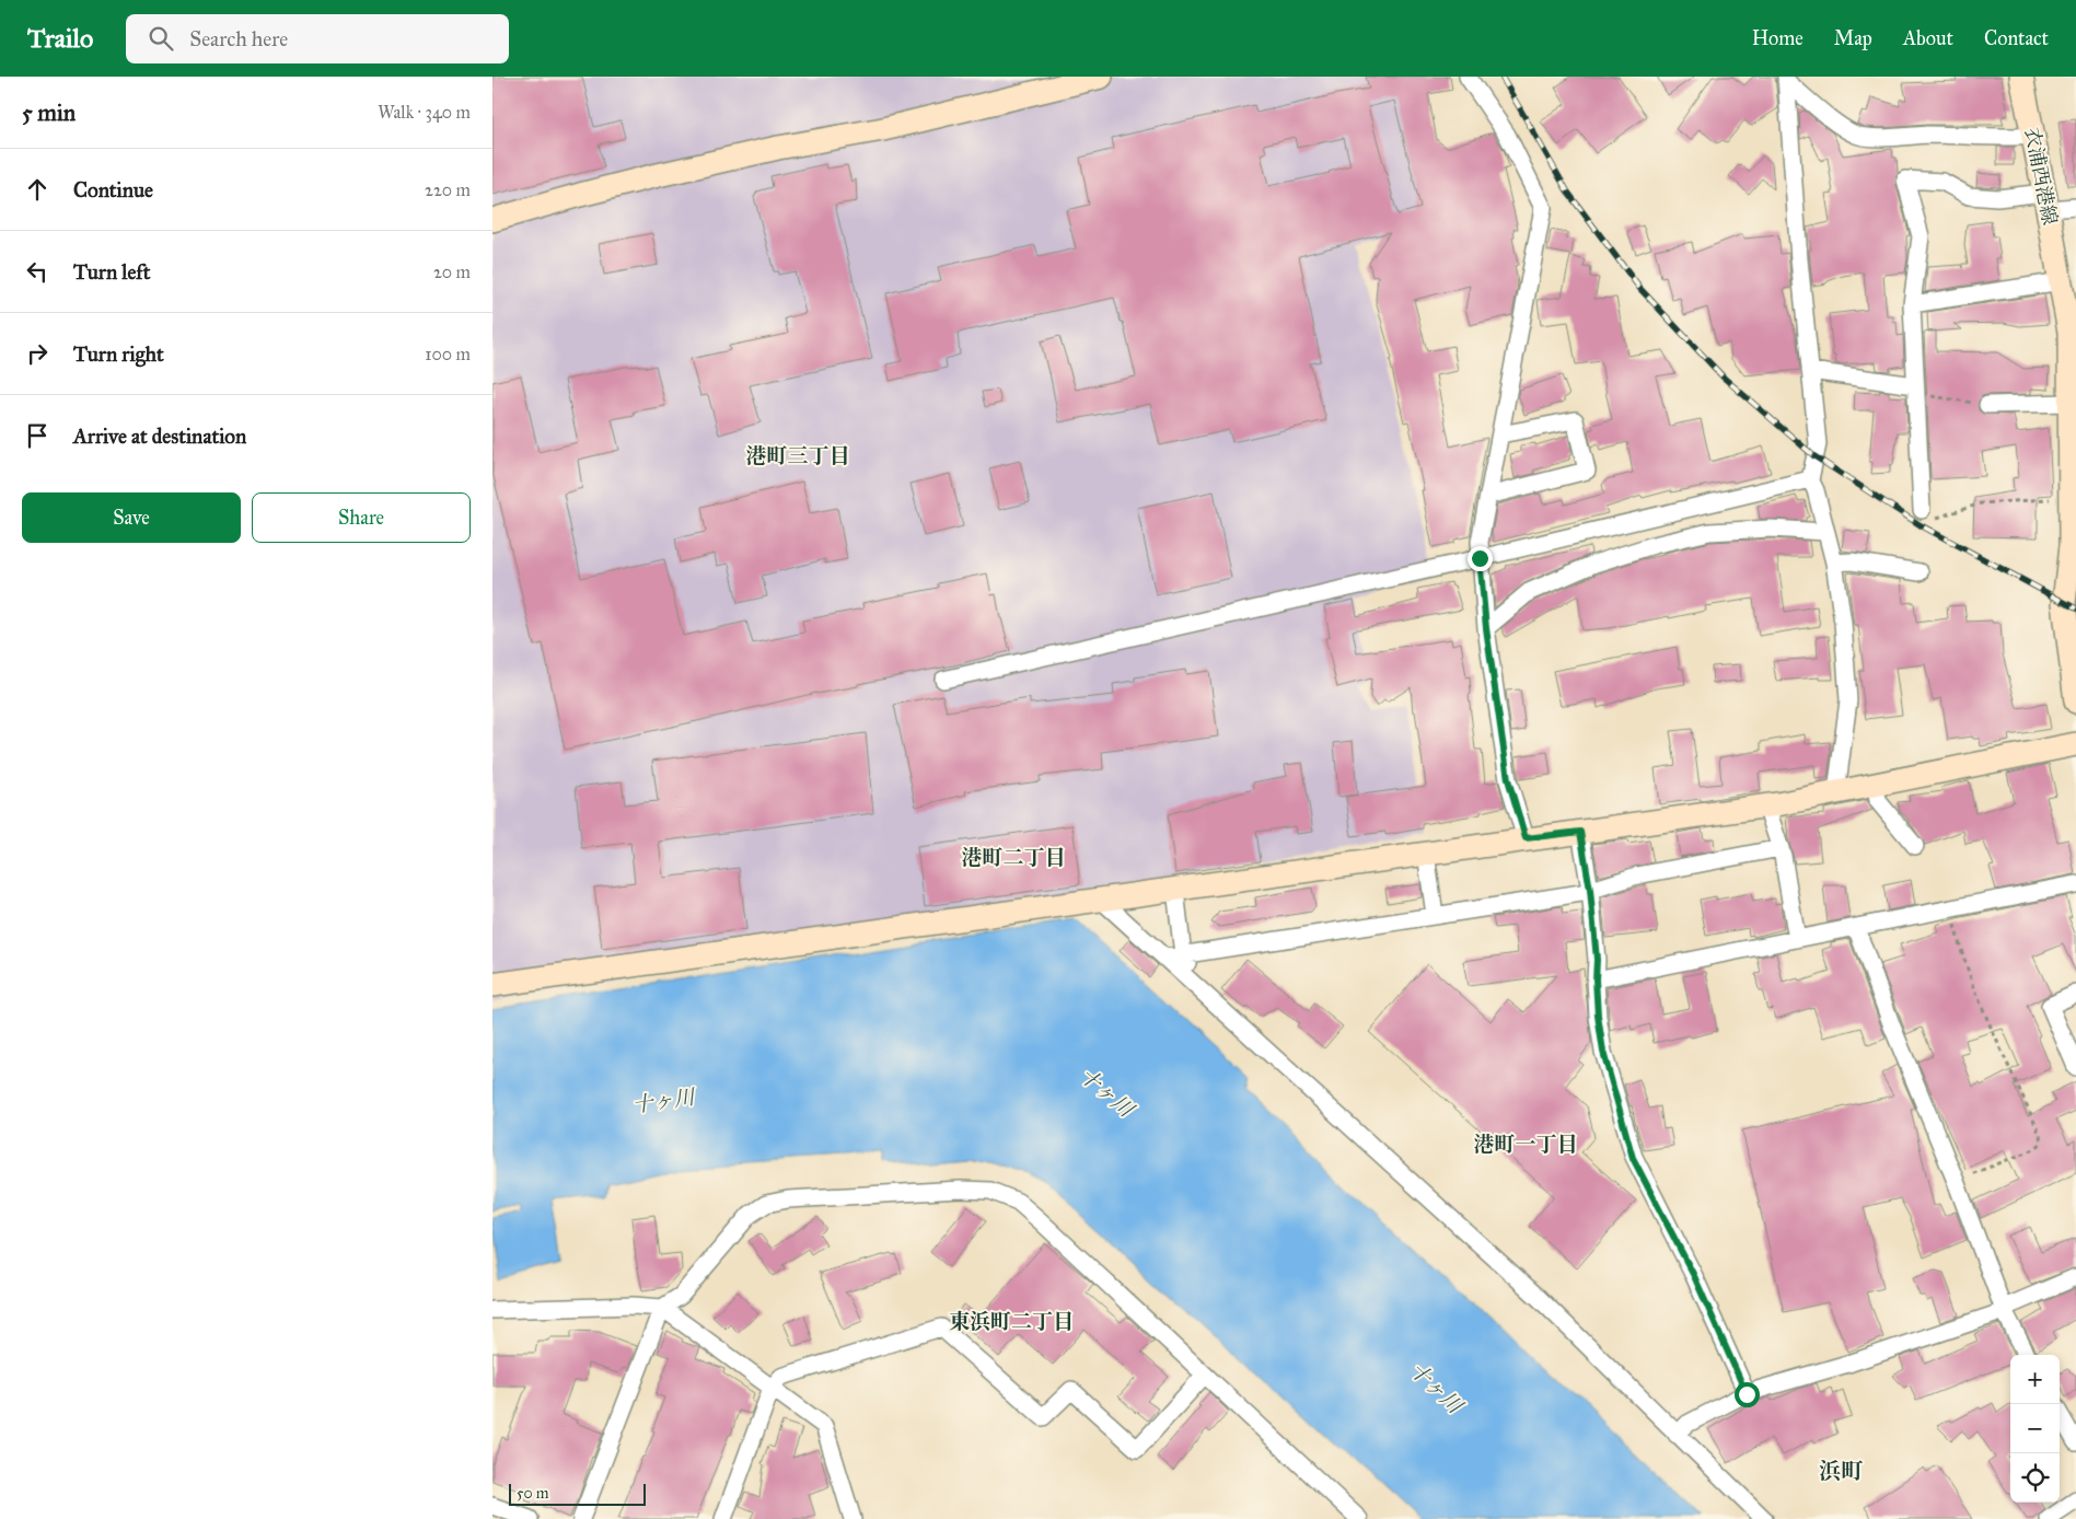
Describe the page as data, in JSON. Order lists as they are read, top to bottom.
{
  "streets": {
    "street": ["衣浦西港線"]
  },
  "districts": [
    "港町三丁目",
    "港町二丁目",
    "港町一丁目",
    "東浜町二丁目",
    "浜町"
  ],
  "water": ["十ヶ川"],
  "scale_bar": "50 m",
  "page": {
    "header": "Trailo",
    "search": "Search here",
    "nav": [
      "Home",
      "Map",
      "About",
      "Contact"
    ],
    "heading": ["5 min", "Walk · 340 m"],
    "list": [
      ["Continue", "220 m"],
      ["Turn left", "20 m"],
      ["Turn right", "100 m"],
      "Arrive at destination"
    ],
    "buttons": ["Save", "Share"],
    "map_buttons": ["+", "−"],
    "scale": "50 m"
  }
}
